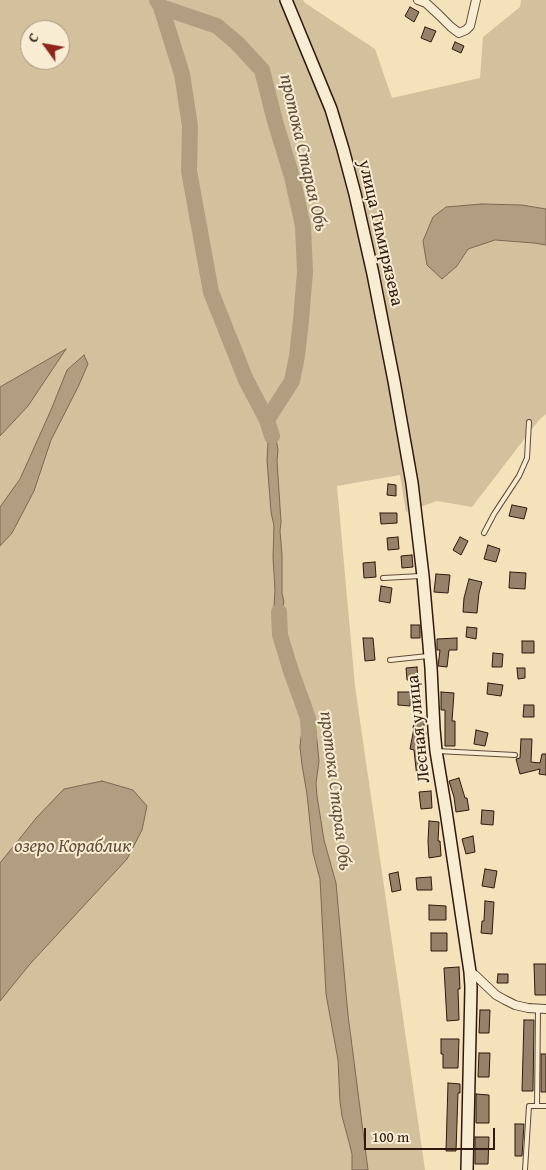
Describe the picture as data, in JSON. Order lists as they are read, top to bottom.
{
  "streets": {
    "street": ["улица Тимирязева", "Лесная улица"]
  },
  "crossings": [
    ["улица Тимирязева", "Лесная улица"]
  ],
  "water": ["протока Старая Обь", "озеро Кораблик"],
  "scale_bar": "100 m",
  "north": "top left"
}
